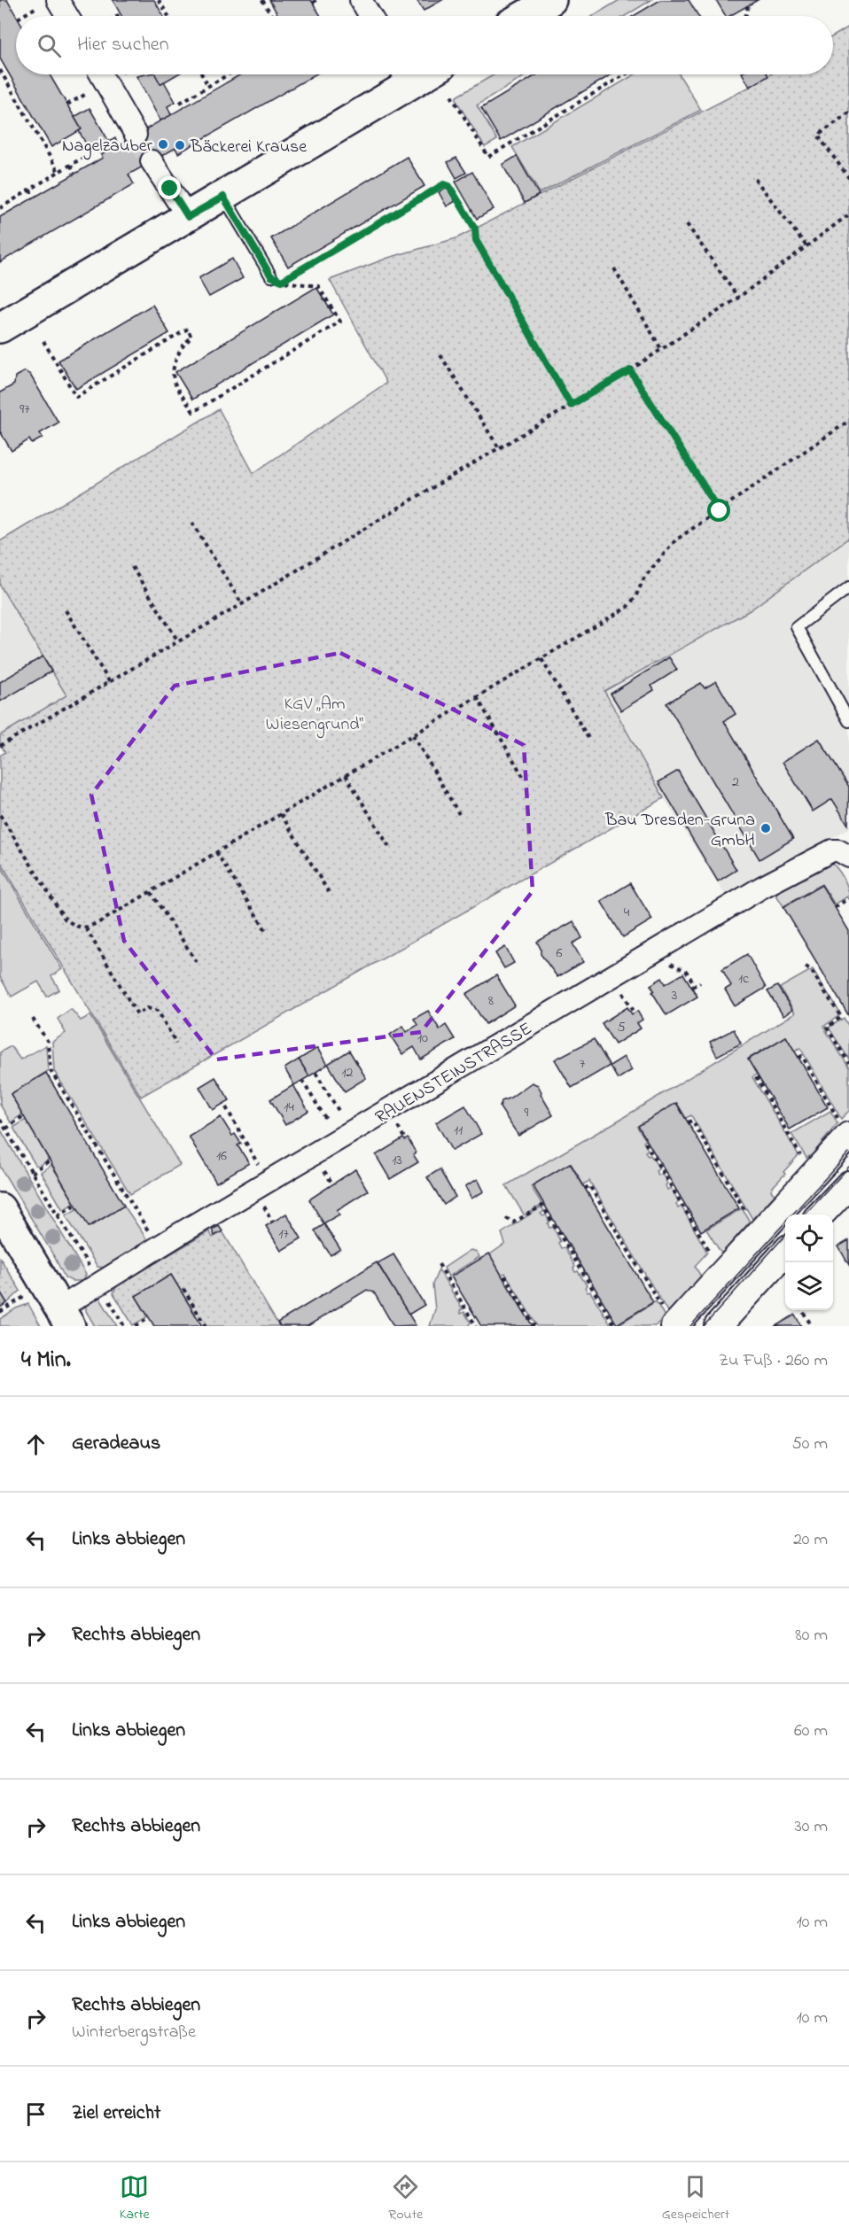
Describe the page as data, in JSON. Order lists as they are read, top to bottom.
{
  "streets": {
    "street": ["RAUENSTEINSTRASSE"]
  },
  "parks": ["KGV „Am Wiesengrund“"],
  "places": ["Nagelzauber", "Bäckerei Krause", "Bau Dresden-Gruna GmbH"],
  "house_numbers": [
    "97",
    "2",
    "4",
    "6",
    "1c",
    "3",
    "8",
    "5",
    "10",
    "7",
    "12",
    "14",
    "9",
    "11",
    "16",
    "13",
    "17"
  ],
  "page": {
    "search": "Hier suchen",
    "heading": ["4 Min.", "Zu Fuß · 260 m"],
    "list": [
      ["Geradeaus", "50 m"],
      ["Links abbiegen", "20 m"],
      ["Rechts abbiegen", "80 m"],
      ["Links abbiegen", "60 m"],
      ["Rechts abbiegen", "30 m"],
      ["Links abbiegen", "10 m"],
      ["Rechts abbiegen", "Winterbergstraße", "10 m"],
      "Ziel erreicht"
    ],
    "nav": ["Karte", "Route", "Gespeichert"]
  }
}
